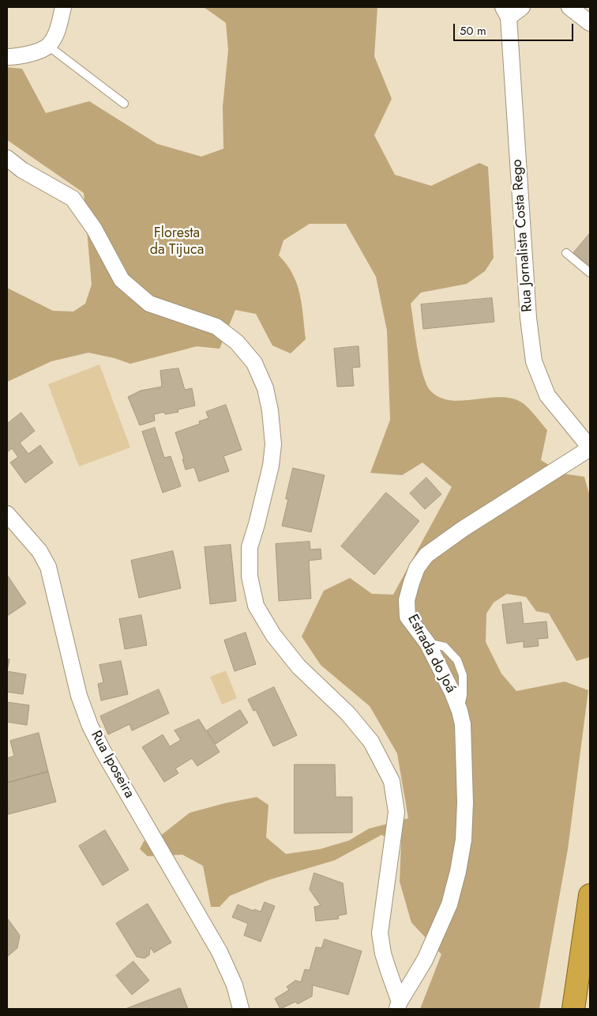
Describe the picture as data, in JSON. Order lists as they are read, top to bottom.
{
  "streets": {
    "street": ["Rua Jornalista Costa Rego", "Estrada do Joá", "Rua Iposeira"]
  },
  "crossings": [
    ["Rua Jornalista Costa Rego", "Estrada do Joá"]
  ],
  "parks": ["Floresta da Tijuca"],
  "scale_bar": "50 m"
}
